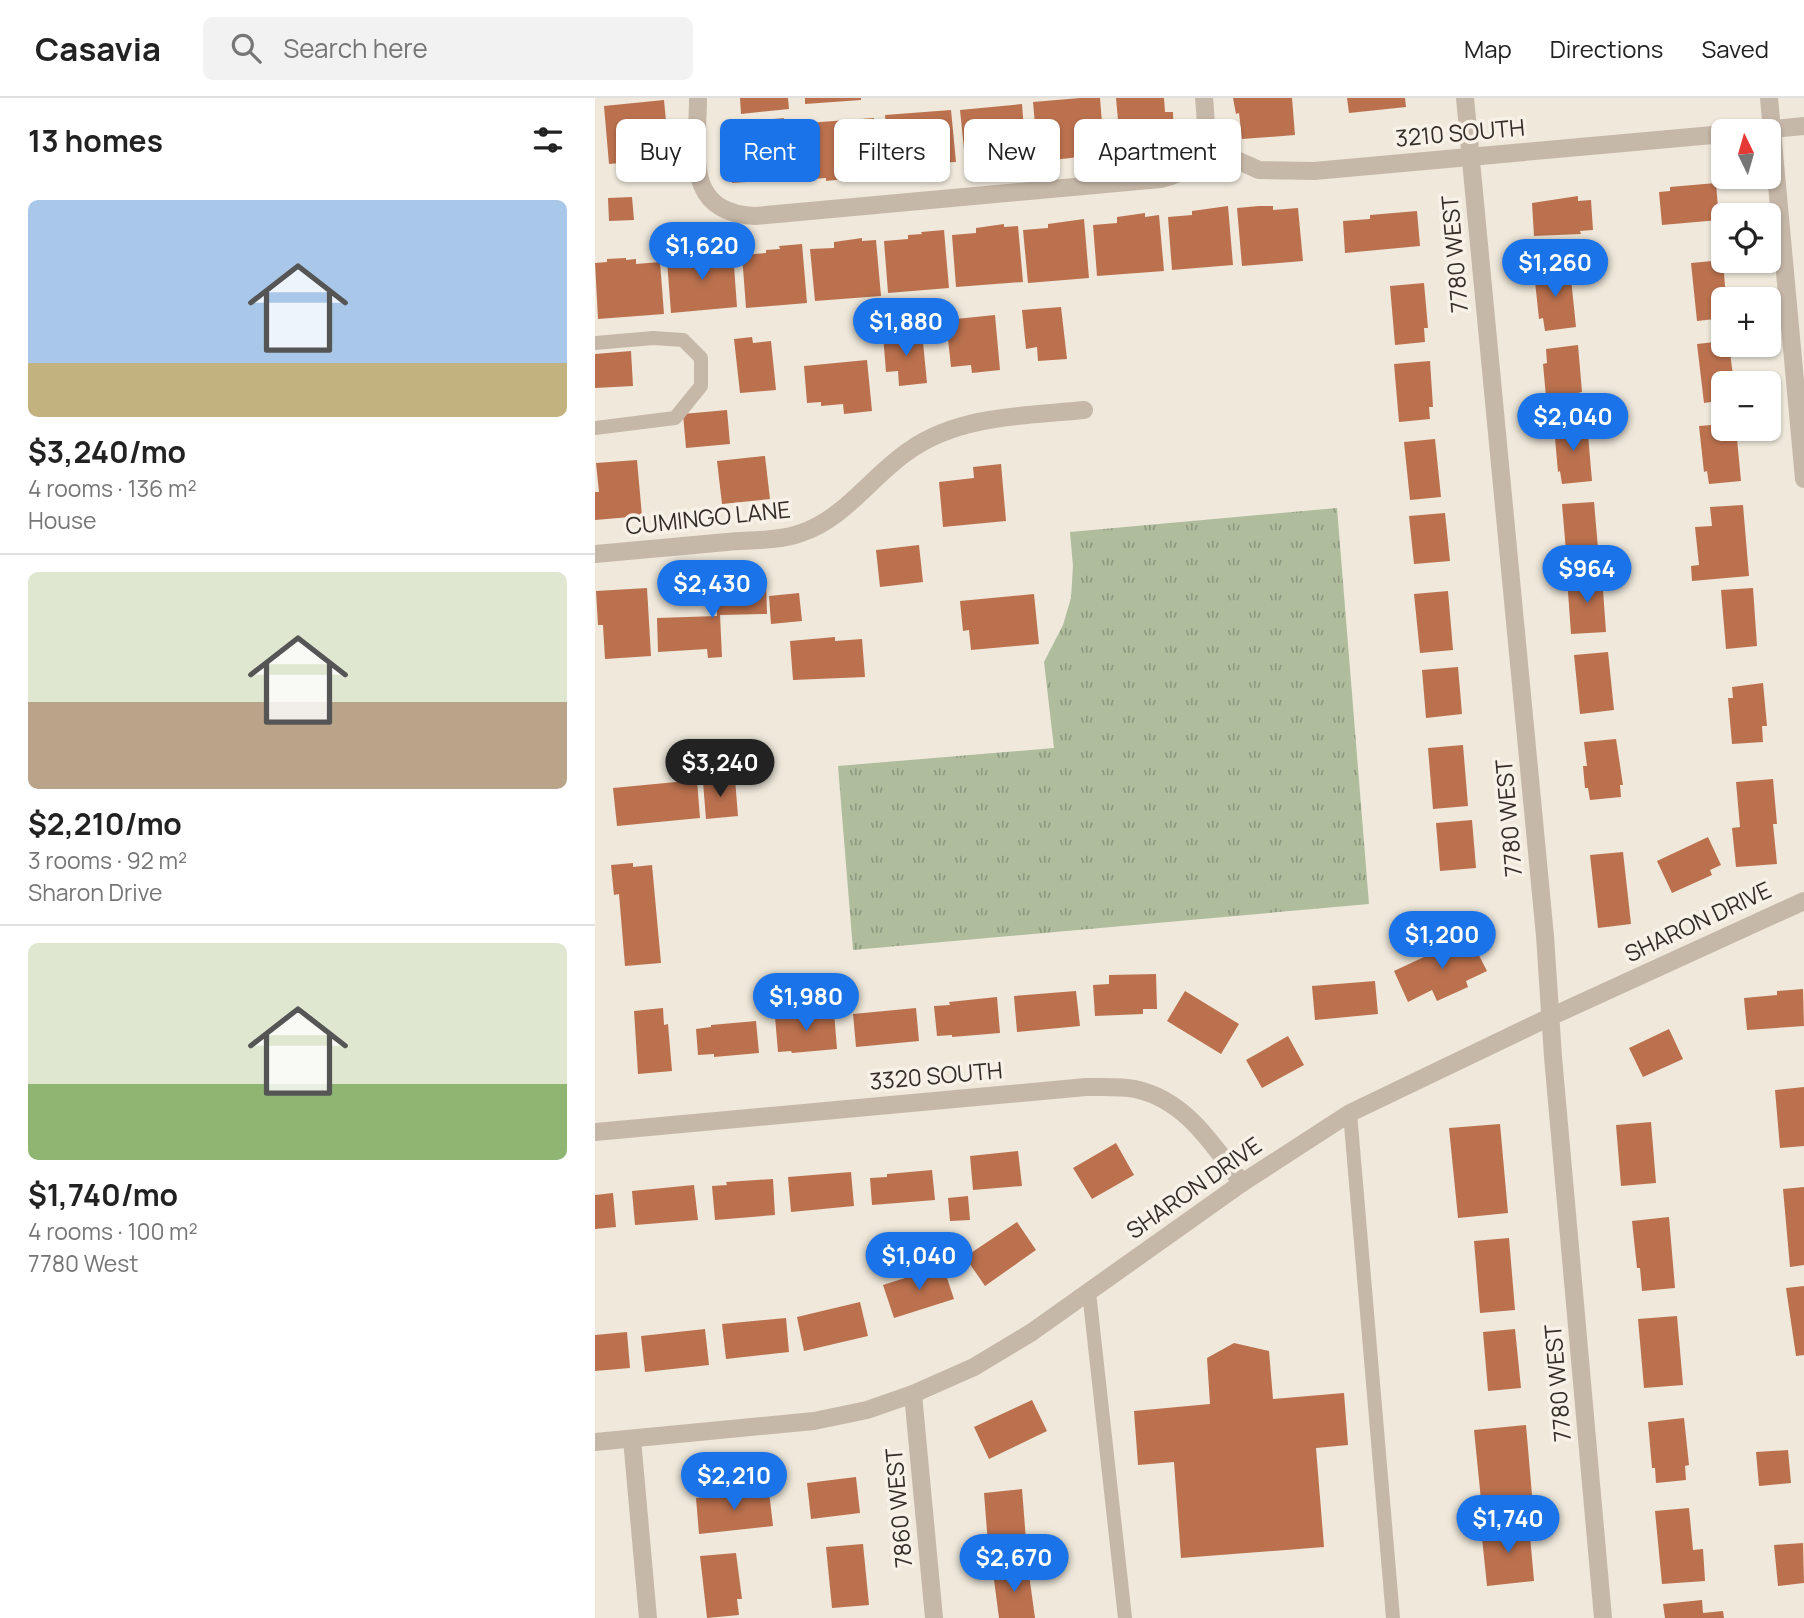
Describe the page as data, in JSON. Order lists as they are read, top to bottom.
{
  "streets": {
    "street": [
      "3210 SOUTH",
      "7780 WEST",
      "CUMINGO LANE",
      "SHARON DRIVE",
      "3320 SOUTH",
      "7860 WEST"
    ]
  },
  "crossings": [
    ["3210 SOUTH", "7780 WEST"],
    ["7780 WEST", "SHARON DRIVE"],
    ["SHARON DRIVE", "3320 SOUTH"],
    ["SHARON DRIVE", "7860 WEST"]
  ],
  "north": "top",
  "page": {
    "header": "Casavia",
    "search": "Search here",
    "nav": ["Map", "Directions", "Saved"],
    "heading": "13 homes",
    "map_buttons": ["+", "−"],
    "chip": [
      "Buy",
      "Rent",
      "Filters",
      "New",
      "Apartment"
    ],
    "list": [
      {
        "name": "$3,240/mo",
        "note": "4 rooms · 136 m² · House"
      },
      {
        "name": "$2,210/mo",
        "note": "3 rooms · 92 m² · Sharon Drive"
      },
      {
        "name": "$1,740/mo",
        "note": "4 rooms · 100 m² · 7780 West"
      }
    ],
    "price": [
      "$1,620",
      "$1,260",
      "$1,880",
      "$2,040",
      "$964",
      "$2,430",
      "$3,240",
      "$1,200",
      "$1,980",
      "$1,040",
      "$2,210",
      "$1,740",
      "$2,670"
    ]
  }
}
